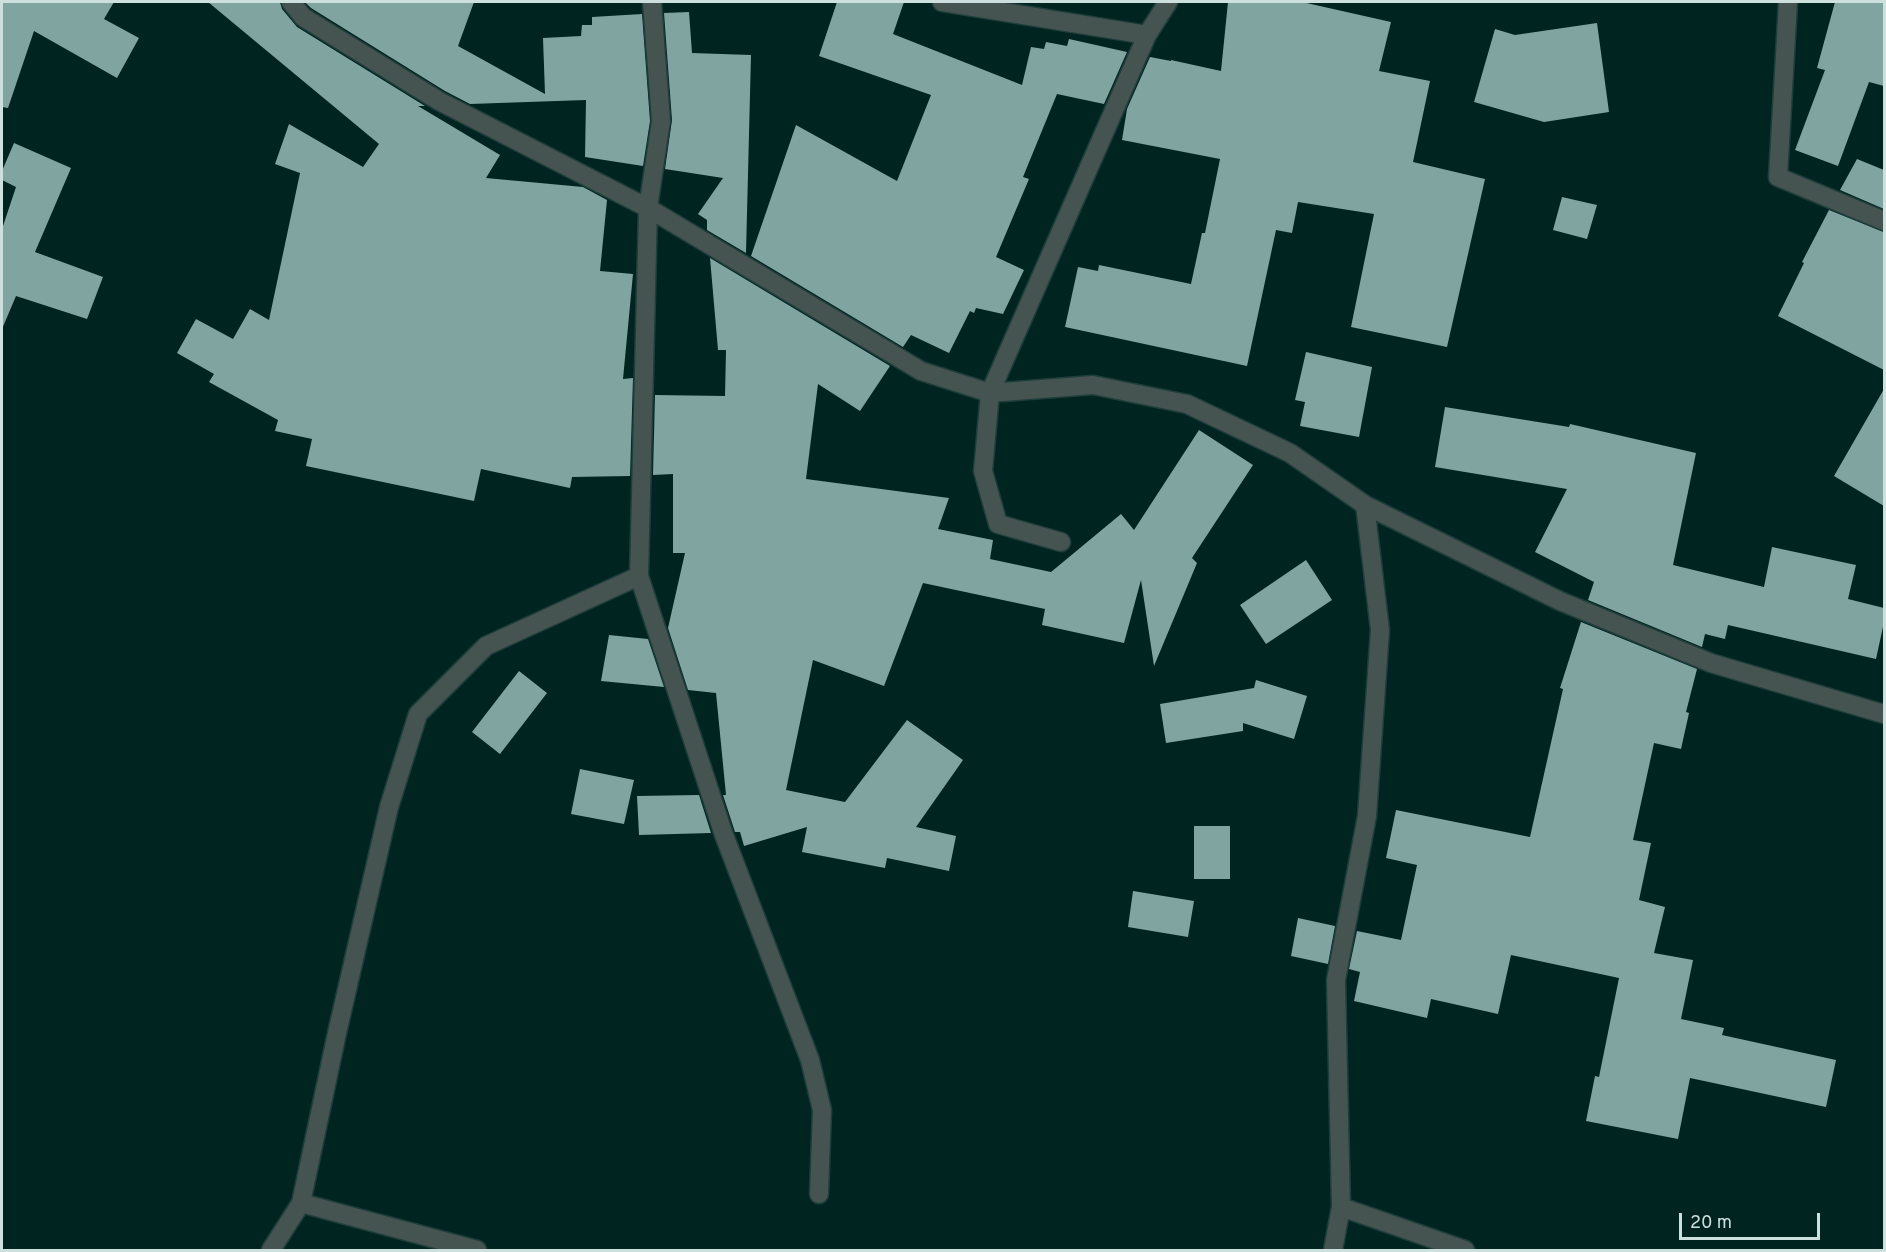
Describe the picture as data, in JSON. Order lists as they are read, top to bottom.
{
  "scale_bar": "20 m"
}
